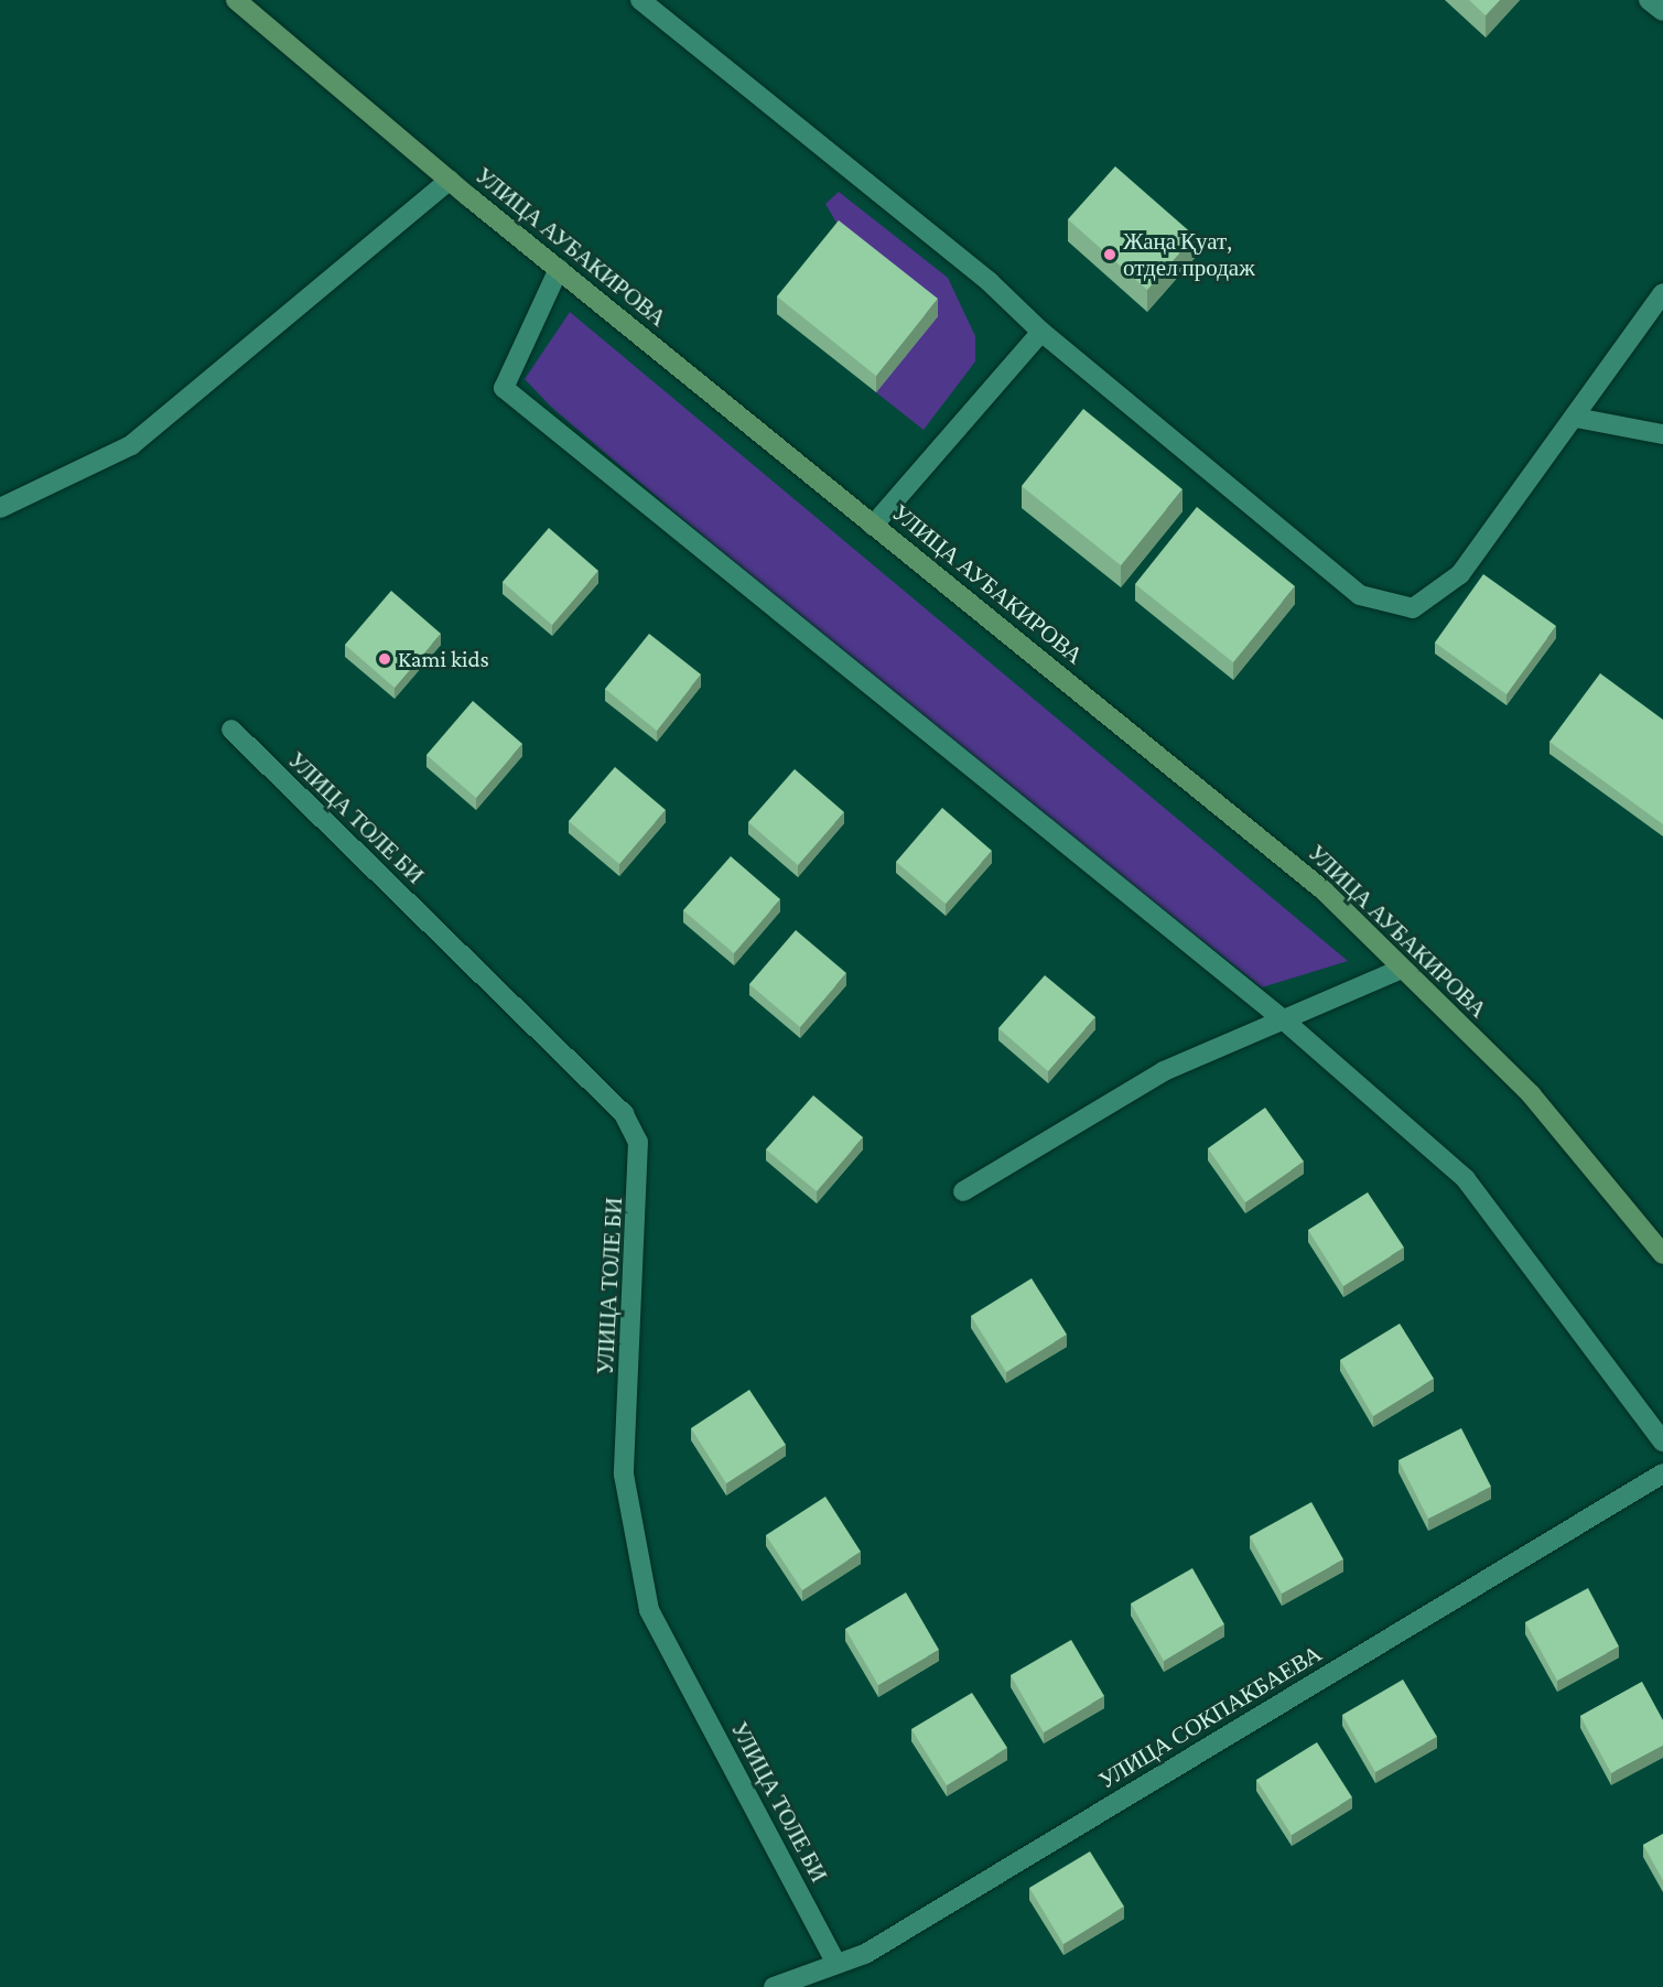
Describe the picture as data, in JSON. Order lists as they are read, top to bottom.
{
  "streets": {
    "main road": ["УЛИЦА АУБАКИРОВА"],
    "street": ["УЛИЦА ТОЛЕ БИ", "УЛИЦА СОКПАКБАЕВА"]
  },
  "crossings": [
    ["УЛИЦА ТОЛЕ БИ", "УЛИЦА СОКПАКБАЕВА"]
  ],
  "places": ["Жаңа Қуат, отдел продаж", "Kami kids"]
}
